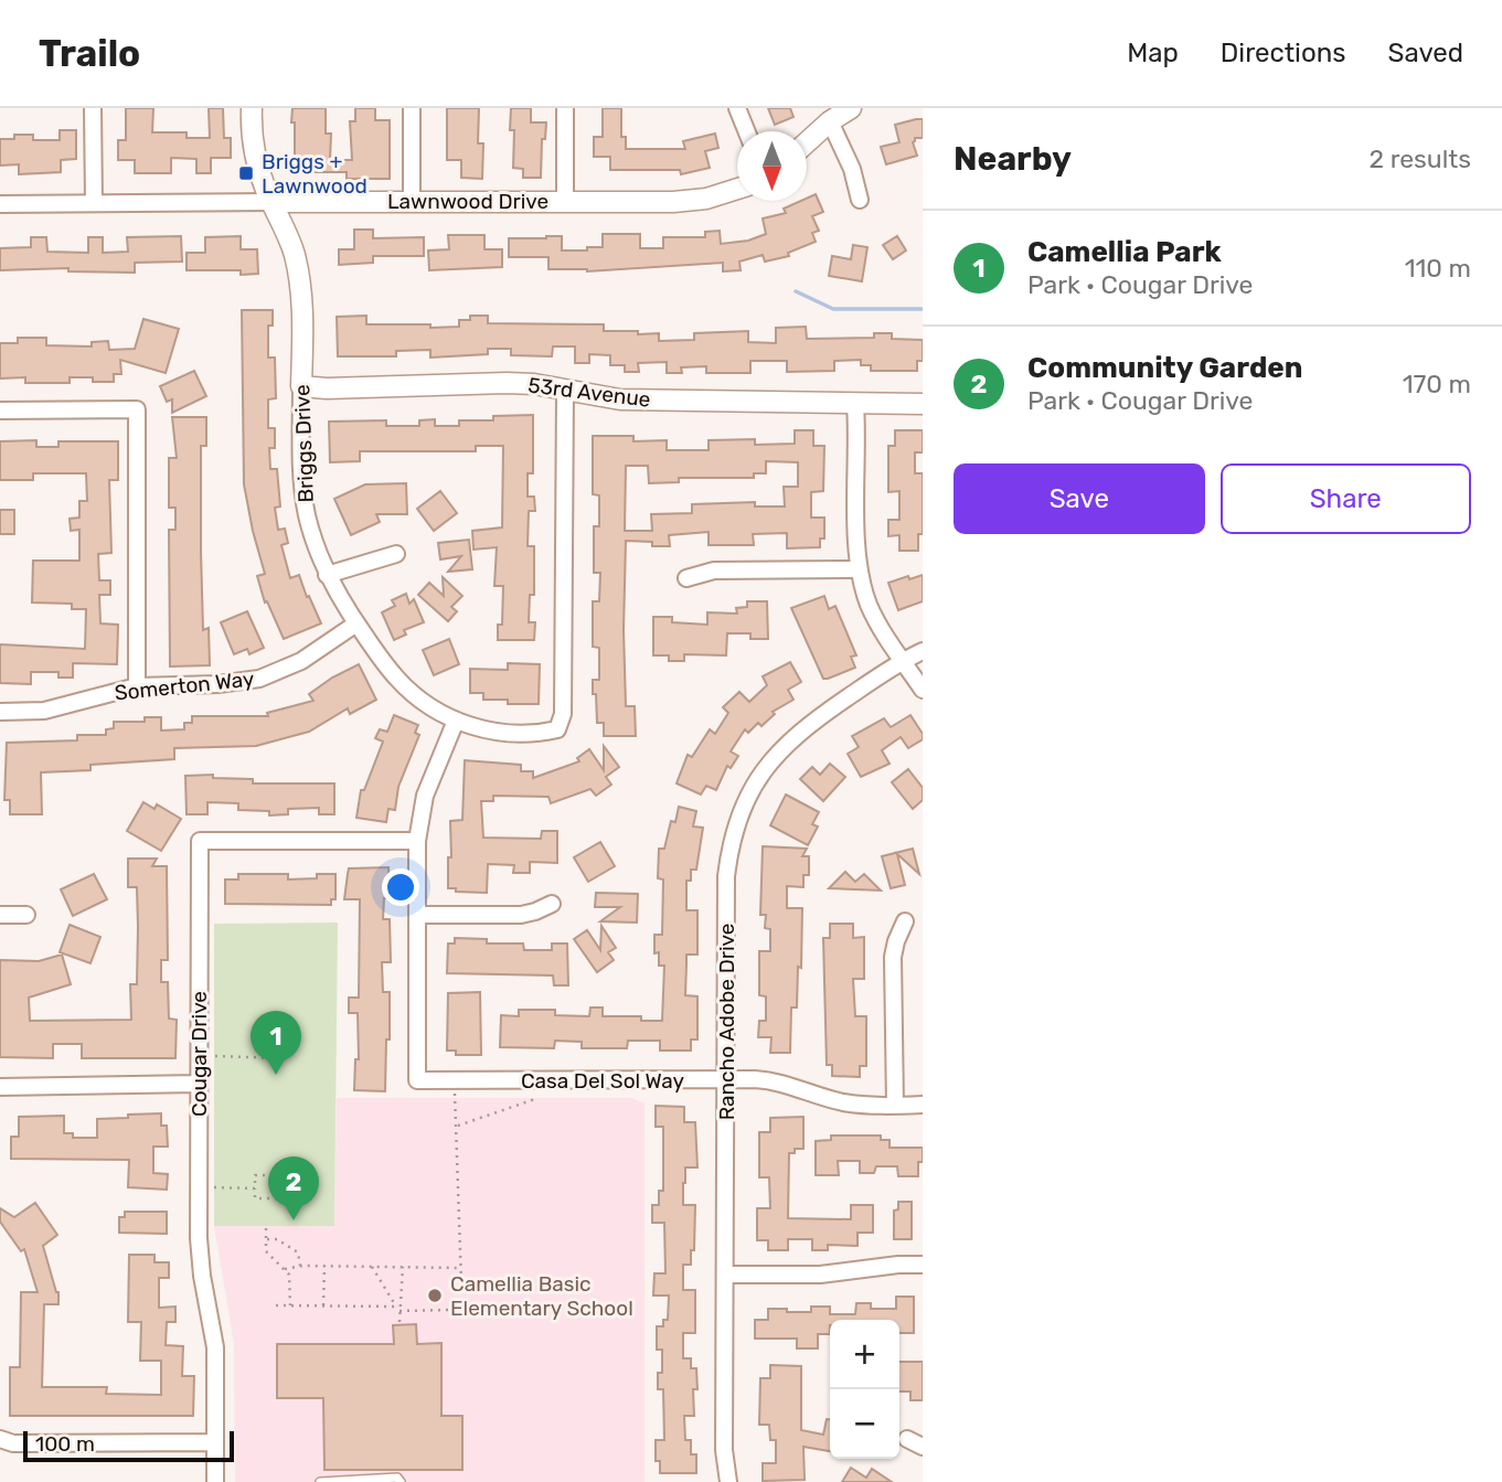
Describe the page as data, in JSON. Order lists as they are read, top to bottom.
{
  "streets": {
    "street": [
      "Lawnwood Drive",
      "53rd Avenue",
      "Briggs Drive",
      "Somerton Way",
      "Rancho Adobe Drive",
      "Cougar Drive",
      "Casa Del Sol Way"
    ]
  },
  "crossings": [
    ["Lawnwood Drive", "Briggs Drive"],
    ["53rd Avenue", "Briggs Drive"],
    ["Briggs Drive", "Somerton Way"],
    ["Rancho Adobe Drive", "Casa Del Sol Way"]
  ],
  "places": {
    "transit": ["Briggs + Lawnwood"],
    "other": ["Camellia Basic Elementary School"]
  },
  "scale_bar": "100 m",
  "north": "bottom",
  "page": {
    "header": "Trailo",
    "nav": ["Map", "Directions", "Saved"],
    "heading": ["Nearby", "2 results"],
    "list": [
      {
        "mark": "1",
        "name": "Camellia Park",
        "note": "Park · Cougar Drive",
        "value": "110 m"
      },
      {
        "mark": "2",
        "name": "Community Garden",
        "note": "Park · Cougar Drive",
        "value": "170 m"
      }
    ],
    "buttons": ["Save", "Share"],
    "pins": ["1", "2"],
    "map_buttons": ["+", "−"],
    "scale": "100 m"
  }
}
